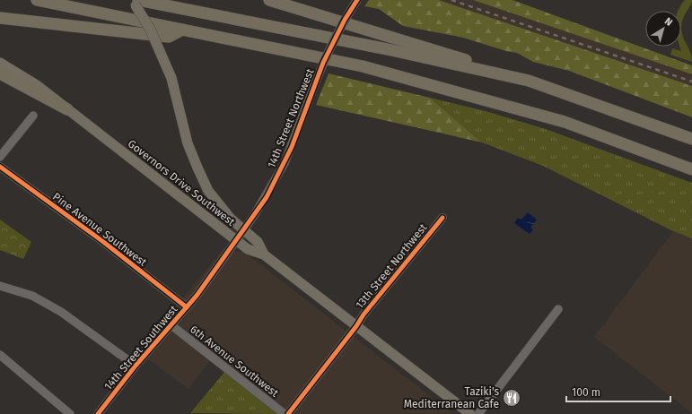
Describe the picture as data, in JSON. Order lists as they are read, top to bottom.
{
  "streets": {
    "main road": ["Governors Drive Southwest"],
    "street": [
      "14th Street Northwest",
      "Pine Avenue Southwest",
      "13th Street Northwest",
      "14th Street Southwest",
      "6th Avenue Southwest"
    ]
  },
  "crossings": [
    ["14th Street Northwest", "Governors Drive Southwest"],
    ["14th Street Northwest", "14th Street Southwest"],
    ["Governors Drive Southwest", "13th Street Northwest"],
    ["Governors Drive Southwest", "14th Street Southwest"],
    ["Pine Avenue Southwest", "14th Street Southwest"],
    ["14th Street Southwest", "6th Avenue Southwest"]
  ],
  "places": {
    "restaurant": ["Taziki's Mediterranean Cafe"]
  },
  "scale_bar": "100 m",
  "north": "top right"
}
